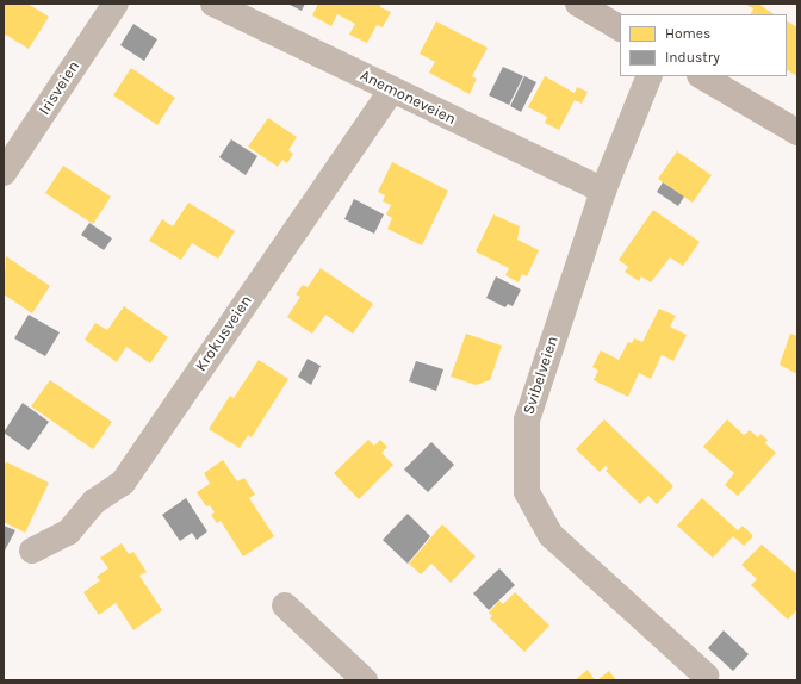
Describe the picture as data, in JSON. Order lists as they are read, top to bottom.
{
  "streets": {
    "street": [
      "Irisveien",
      "Anemoneveien",
      "Krokusveien",
      "Svibelveien"
    ]
  },
  "crossings": [
    ["Anemoneveien", "Krokusveien"],
    ["Anemoneveien", "Svibelveien"]
  ],
  "legend": ["Homes", "Industry"]
}
